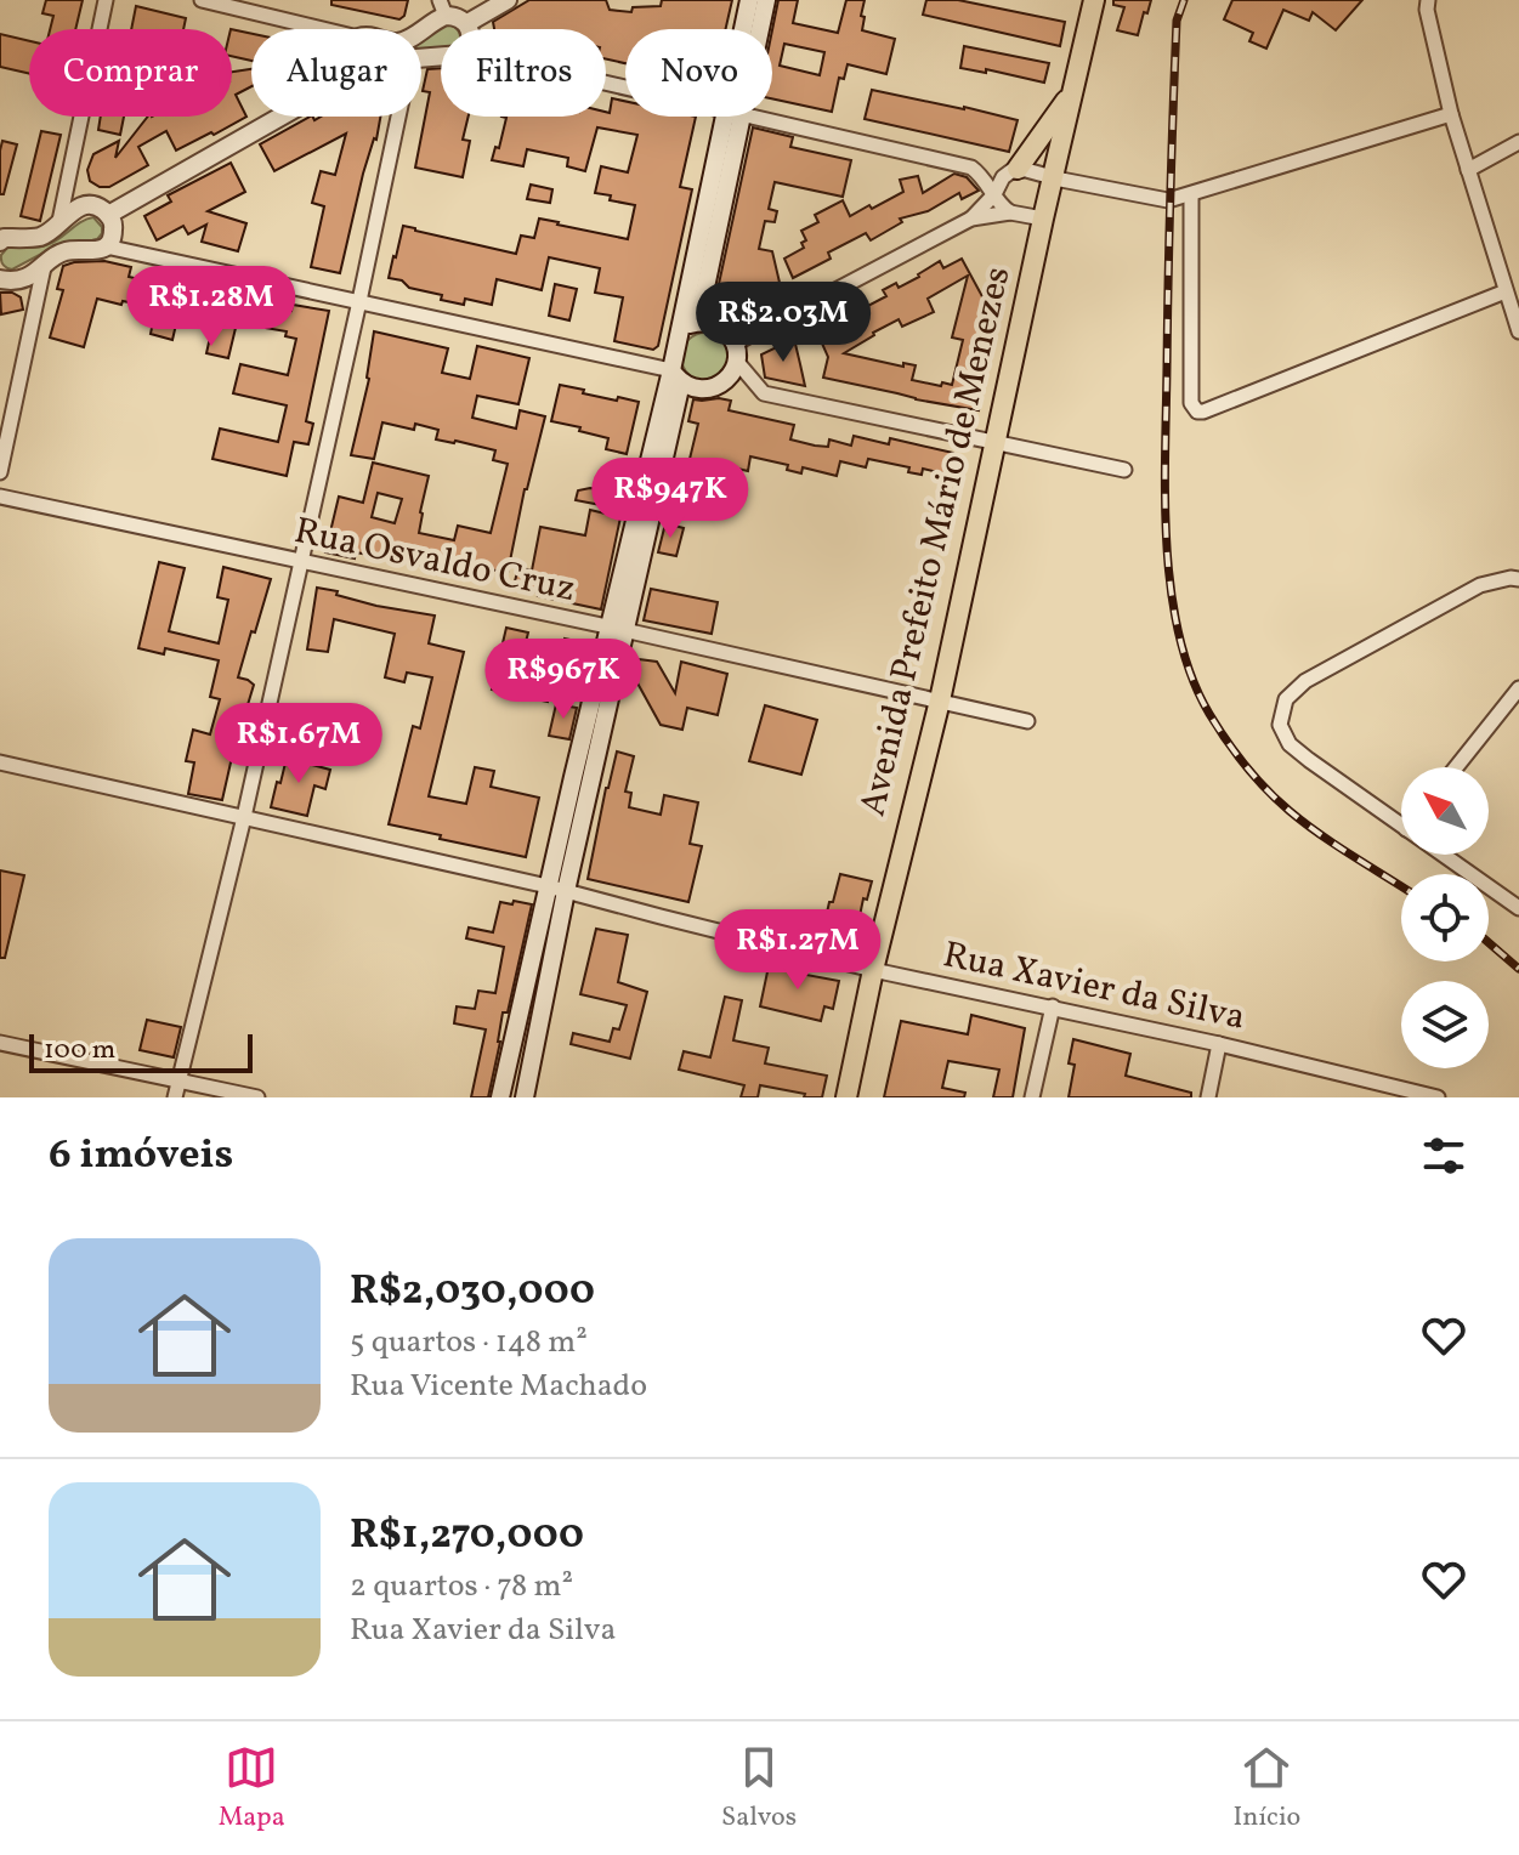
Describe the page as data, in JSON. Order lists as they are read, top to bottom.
{
  "streets": {
    "main road": ["Avenida Prefeito Mário de Menezes"],
    "street": ["Rua Osvaldo Cruz", "Rua Xavier da Silva"]
  },
  "crossings": [
    ["Avenida Prefeito Mário de Menezes", "Rua Osvaldo Cruz"],
    ["Avenida Prefeito Mário de Menezes", "Rua Xavier da Silva"]
  ],
  "scale_bar": "100 m",
  "north": "top left",
  "page": {
    "chip": [
      "Comprar",
      "Alugar",
      "Filtros",
      "Novo"
    ],
    "price": [
      "R$1.28M",
      "R$2.03M",
      "R$947K",
      "R$967K",
      "R$1.67M",
      "R$1.27M"
    ],
    "scale": "100 m",
    "heading": "6 imóveis",
    "list": [
      {
        "name": "R$2,030,000",
        "note": "5 quartos · 148 m² · Rua Vicente Machado"
      },
      {
        "name": "R$1,270,000",
        "note": "2 quartos · 78 m² · Rua Xavier da Silva"
      }
    ],
    "tabs": ["Mapa", "Salvos", "Início"]
  }
}
